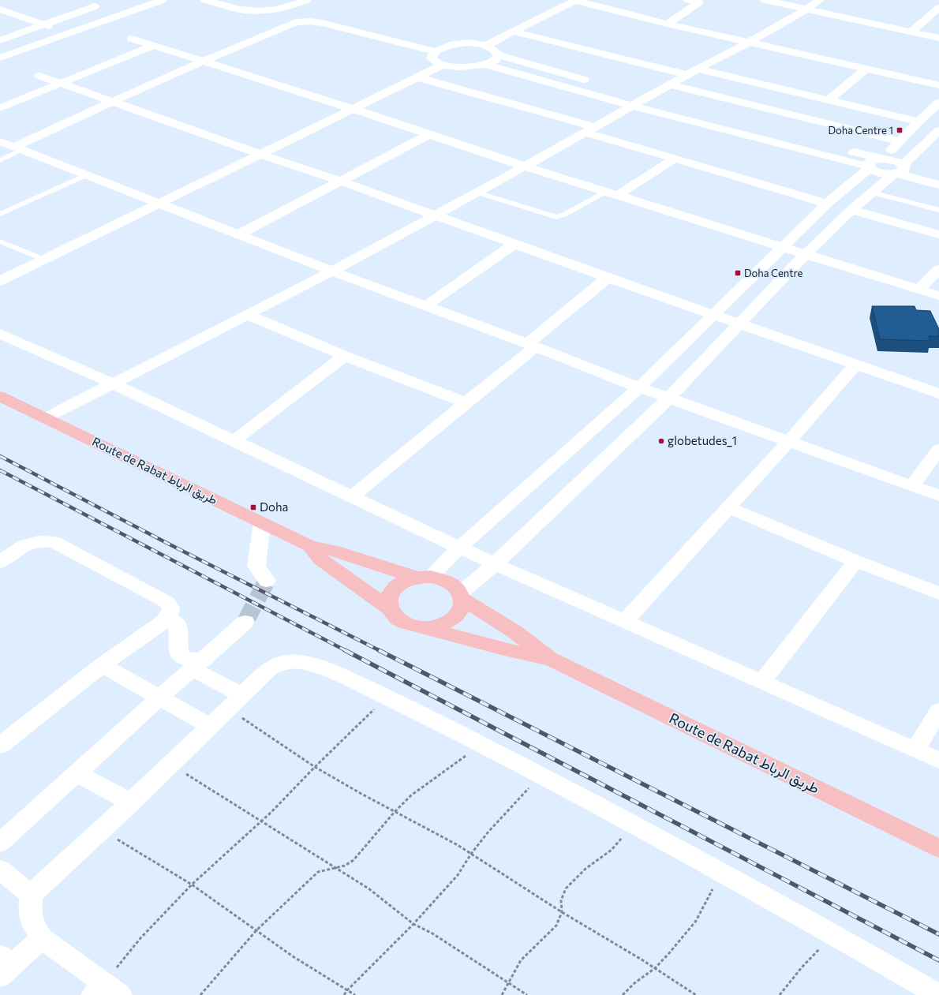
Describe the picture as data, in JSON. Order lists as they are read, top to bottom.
{
  "streets": {
    "main road": ["Route de Rabat طريق الرباط"]
  },
  "places": {
    "transit": ["Doha Centre 1", "Doha Centre", "Doha"],
    "other": ["globetudes_1"]
  }
}
